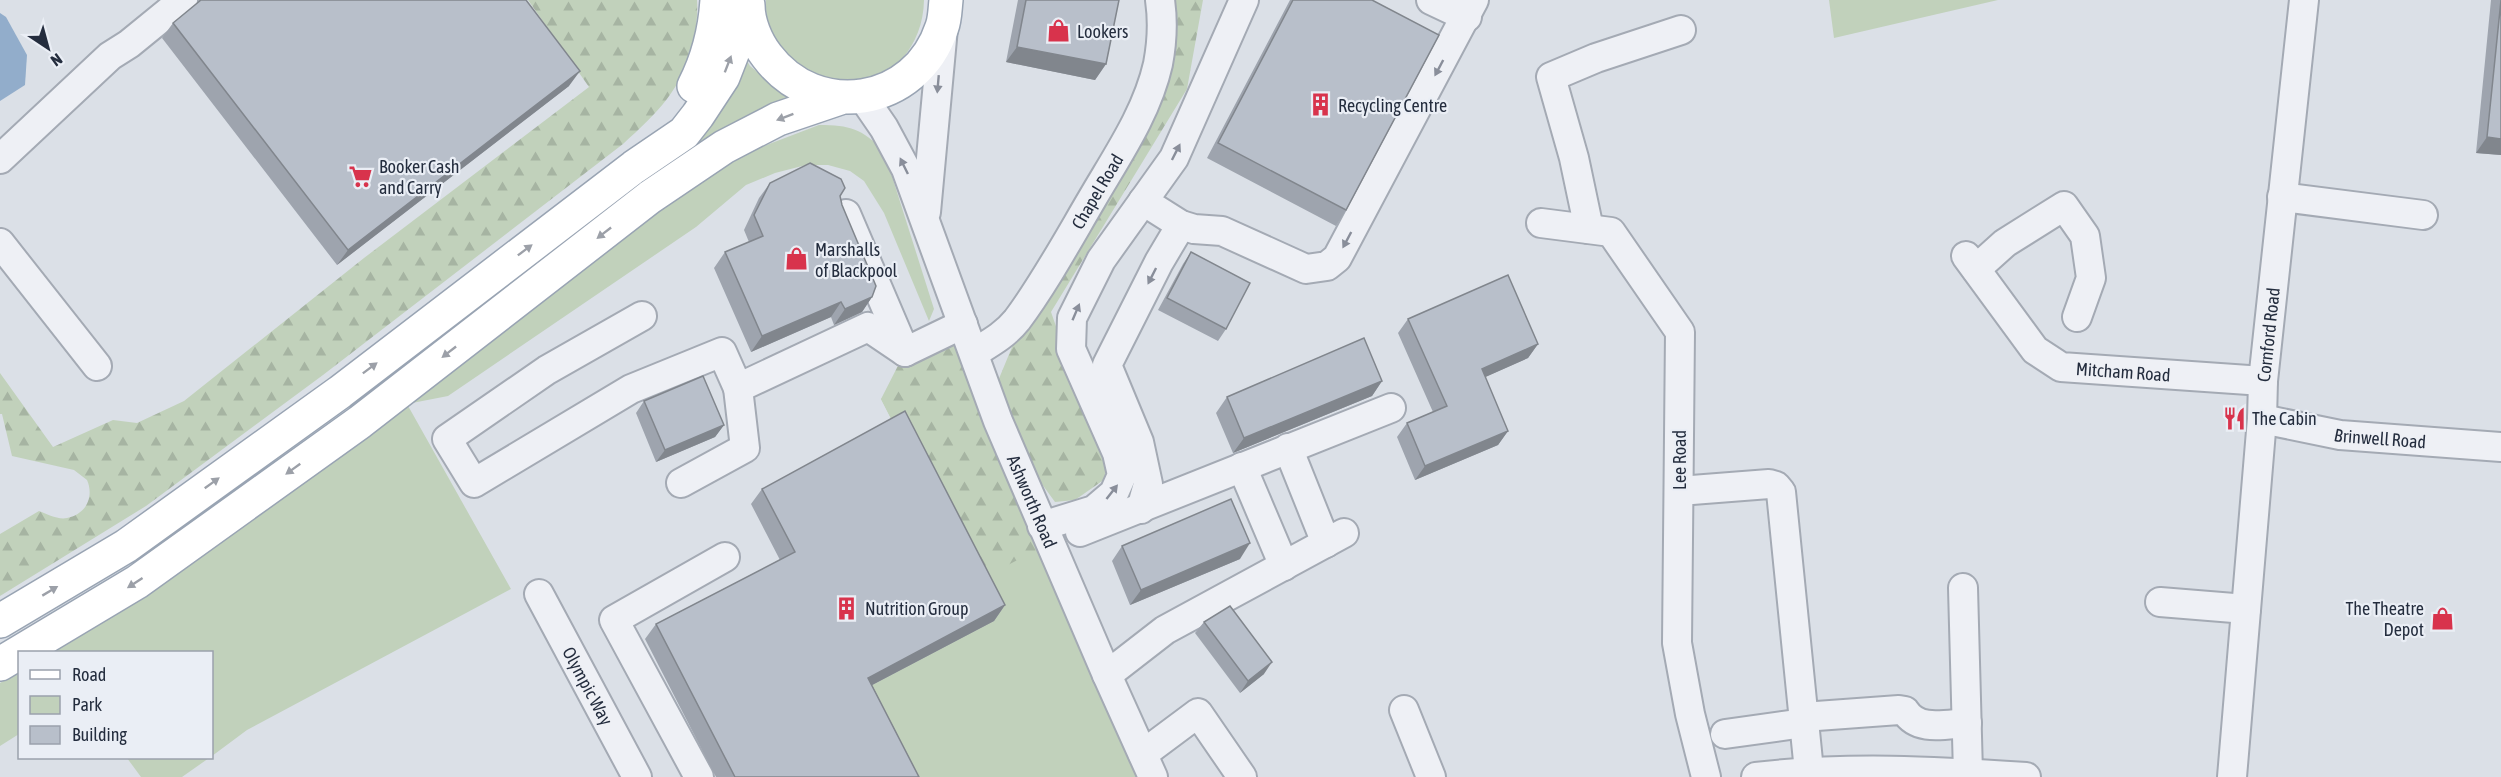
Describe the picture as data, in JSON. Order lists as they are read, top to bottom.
{
  "streets": {
    "street": [
      "Chapel Road",
      "Cornford Road",
      "Mitcham Road",
      "Brinwell Road",
      "Lee Road",
      "Ashworth Road",
      "Olympic Way"
    ]
  },
  "crossings": [
    ["Chapel Road", "Ashworth Road"],
    ["Cornford Road", "Mitcham Road"],
    ["Cornford Road", "Brinwell Road"]
  ],
  "places": {
    "shop": ["Lookers", "Marshalls of Blackpool", "The Theatre Depot"],
    "building": ["Recycling Centre", "Nutrition Group"],
    "supermarket": ["Booker Cash and Carry"],
    "restaurant": ["The Cabin"]
  },
  "legend": ["Road", "Park", "Building"],
  "north": "bottom right"
}
